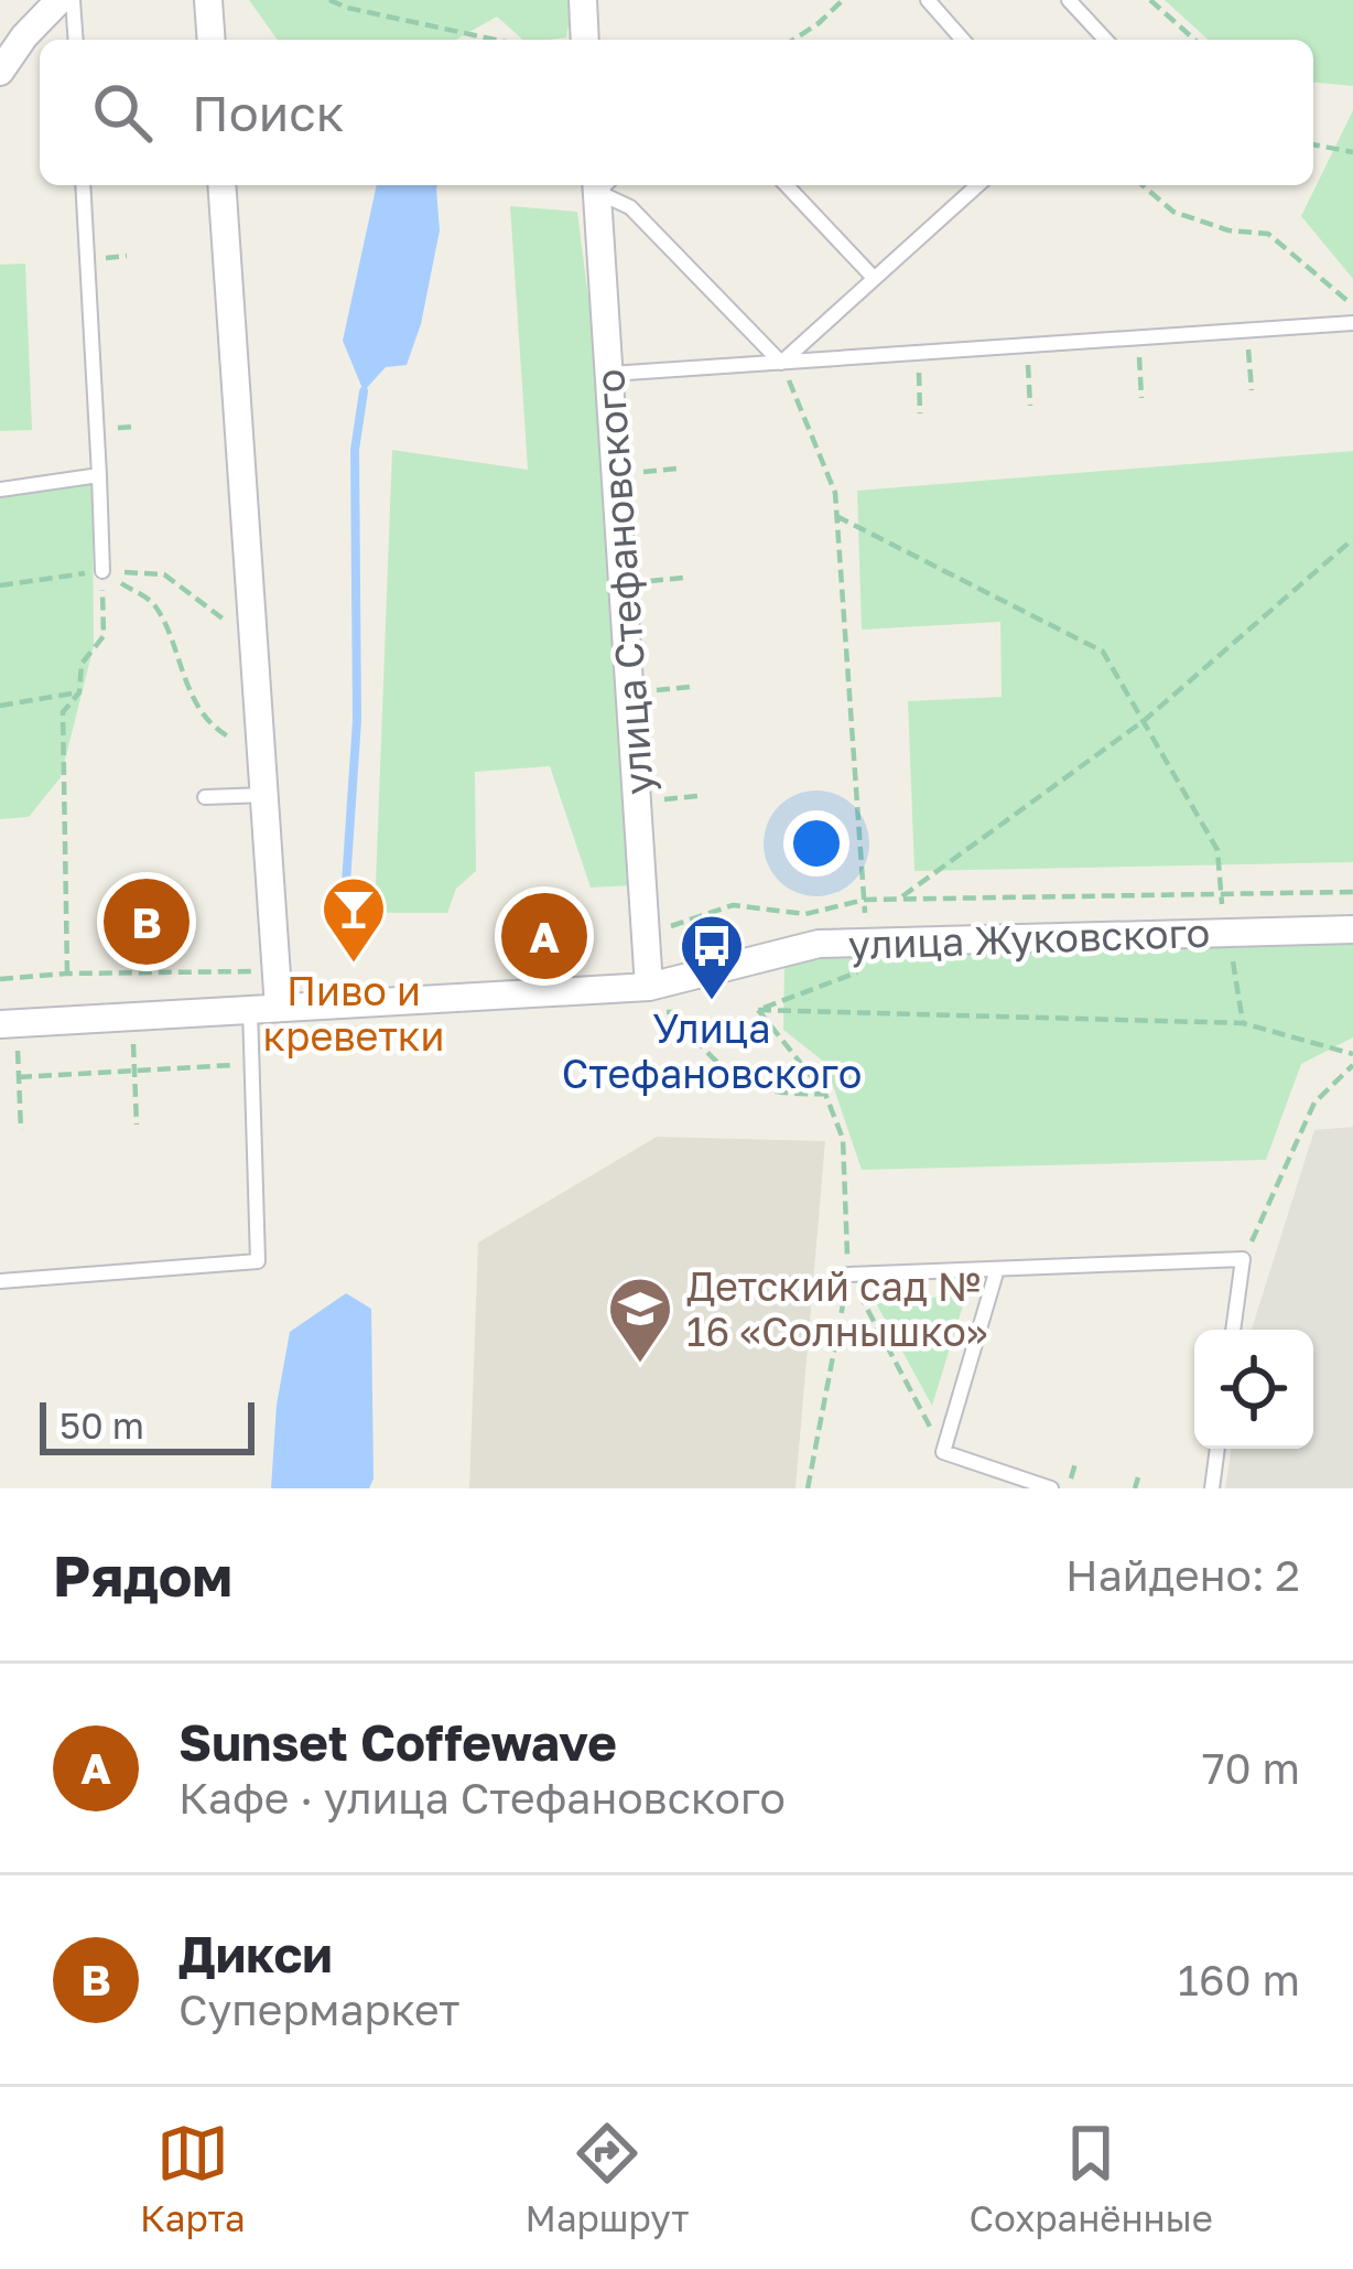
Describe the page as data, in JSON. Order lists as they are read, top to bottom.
{
  "streets": {
    "street": ["улица Стефановского", "улица Жуковского"]
  },
  "crossings": [
    ["улица Стефановского", "улица Жуковского"]
  ],
  "places": {
    "bar": ["Пиво и креветки"],
    "bus stop": ["Улица Стефановского"],
    "school or university": ["Детский сад № 16 «Солнышко»"]
  },
  "scale_bar": "50 m",
  "page": {
    "search": "Поиск",
    "pins": ["B", "A"],
    "scale": "50 m",
    "heading": ["Рядом", "Найдено: 2"],
    "list": [
      {
        "mark": "A",
        "name": "Sunset Coffewave",
        "note": "Кафе · улица Стефановского",
        "value": "70 m"
      },
      {
        "mark": "B",
        "name": "Дикси",
        "note": "Супермаркет",
        "value": "160 m"
      }
    ],
    "nav": ["Карта", "Маршрут", "Сохранённые"]
  }
}
